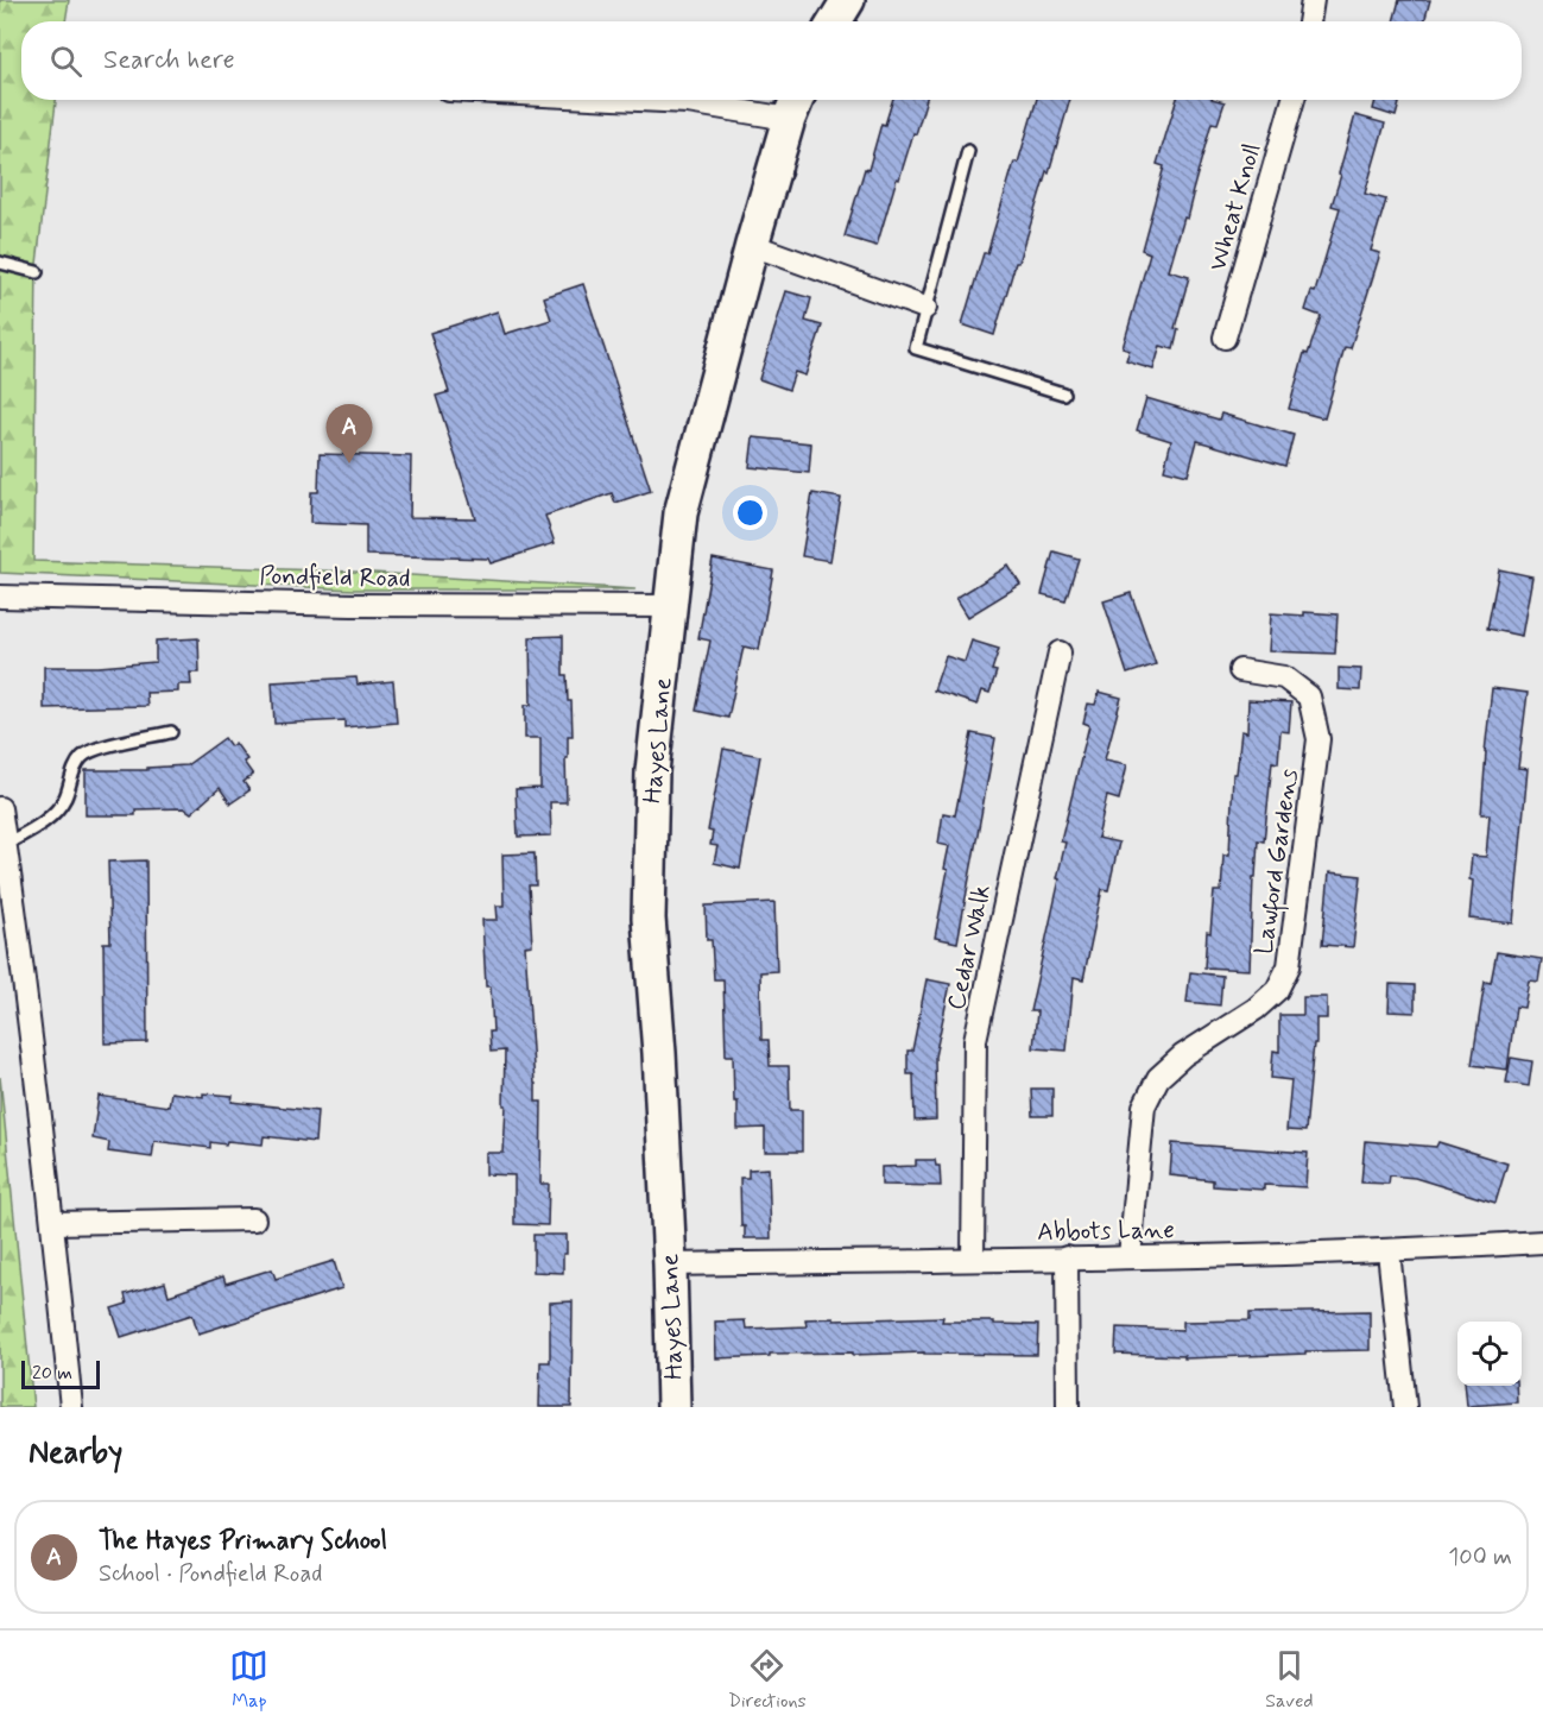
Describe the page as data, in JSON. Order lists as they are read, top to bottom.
{
  "streets": {
    "street": [
      "Wheat Knoll",
      "Pondfield Road",
      "Hayes Lane",
      "Lawford Gardens",
      "Cedar Walk",
      "Abbots Lane"
    ]
  },
  "crossings": [
    ["Pondfield Road", "Hayes Lane"],
    ["Hayes Lane", "Abbots Lane"],
    ["Lawford Gardens", "Abbots Lane"],
    ["Cedar Walk", "Abbots Lane"]
  ],
  "scale_bar": "20 m",
  "page": {
    "search": "Search here",
    "pins": "A",
    "scale": "20 m",
    "heading": "Nearby",
    "list": [
      {
        "mark": "A",
        "name": "The Hayes Primary School",
        "note": "School · Pondfield Road",
        "value": "100 m"
      }
    ],
    "nav": ["Map", "Directions", "Saved"]
  }
}
